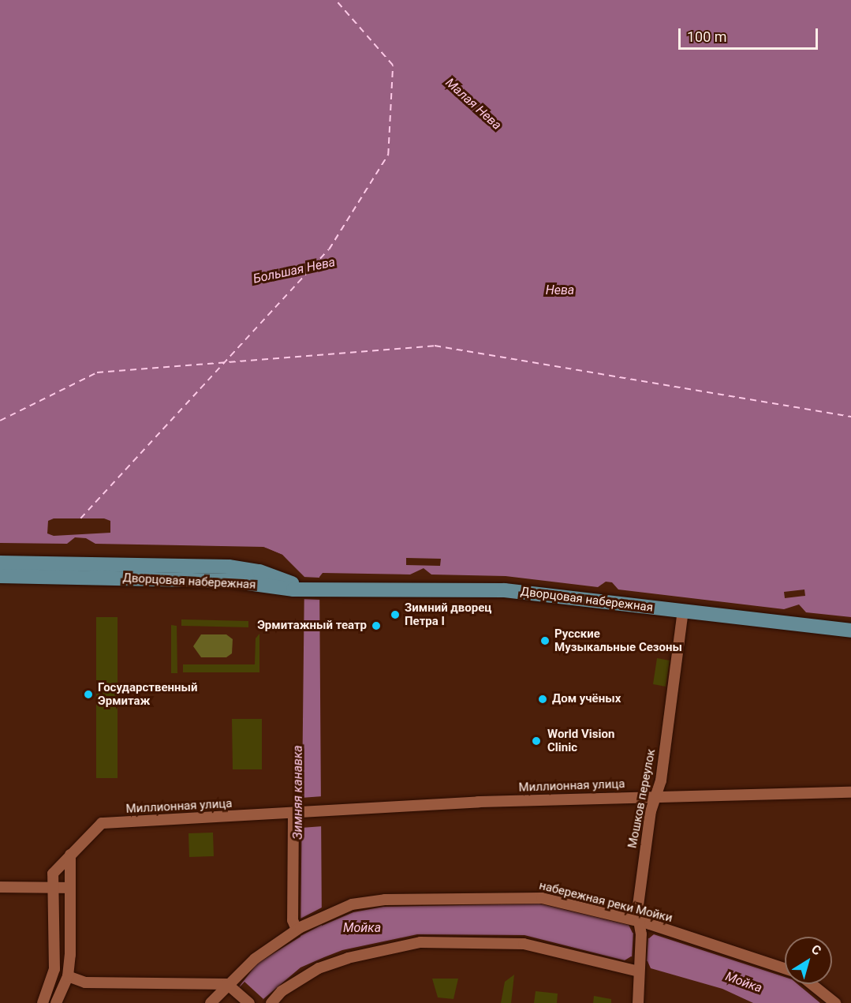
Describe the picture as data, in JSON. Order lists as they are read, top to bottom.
{
  "streets": {
    "main road": ["Дворцовая набережная"],
    "street": ["Миллионная улица", "Мошков переулок", "набережная реки Мойки"]
  },
  "crossings": [
    ["Дворцовая набережная", "Мошков переулок"],
    ["Миллионная улица", "Мошков переулок"],
    ["Мошков переулок", "набережная реки Мойки"]
  ],
  "water": [
    "Малая Нева",
    "Большая Нева",
    "Нева",
    "Зимняя канавка",
    "Мойка"
  ],
  "places": [
    "Зимний дворец Петра I",
    "Эрмитажный театр",
    "Русские Музыкальные Сезоны",
    "Государственный Эрмитаж",
    "Дом учёных",
    "World Vision Clinic"
  ],
  "scale_bar": "100 m",
  "north": "top right"
}
